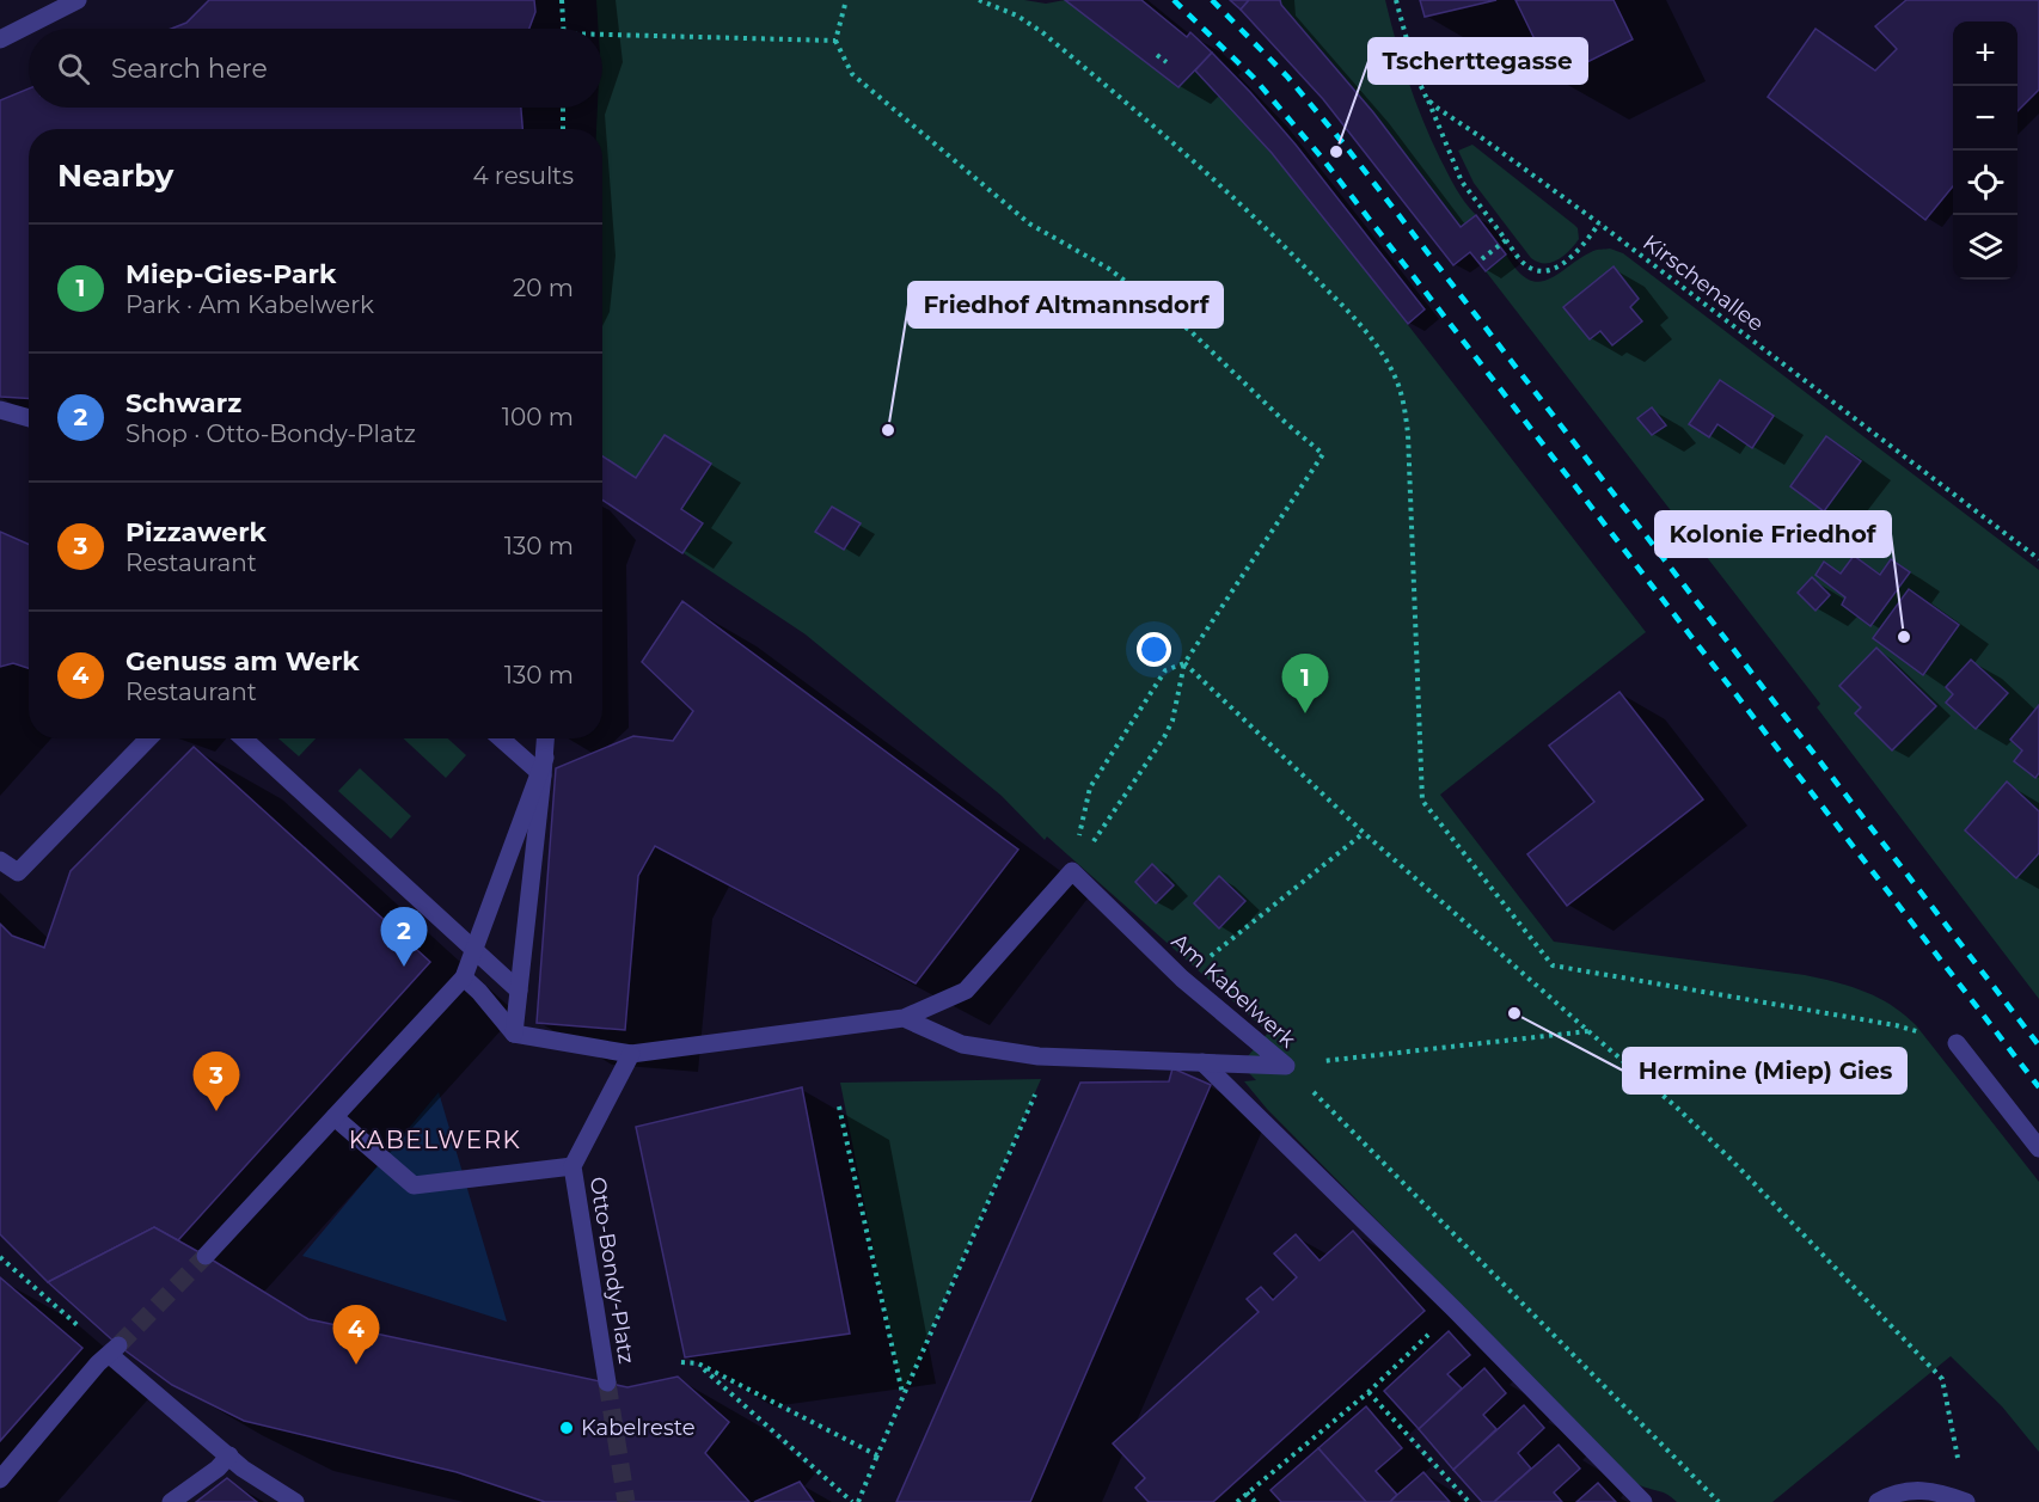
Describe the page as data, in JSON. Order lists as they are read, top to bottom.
{
  "streets": {
    "street": ["Am Kabelwerk", "Otto-Bondy-Platz"],
    "path": ["Kirschenallee"]
  },
  "districts": ["KABELWERK"],
  "places": [
    "Tscherttegasse",
    "Friedhof Altmannsdorf",
    "Kolonie Friedhof",
    "Hermine (Miep) Gies",
    "Kabelreste"
  ],
  "page": {
    "map_buttons": ["+", "−"],
    "search": "Search here",
    "heading": ["Nearby", "4 results"],
    "list": [
      {
        "mark": "1",
        "name": "Miep-Gies-Park",
        "note": "Park · Am Kabelwerk",
        "value": "20 m"
      },
      {
        "mark": "2",
        "name": "Schwarz",
        "note": "Shop · Otto-Bondy-Platz",
        "value": "100 m"
      },
      {
        "mark": "3",
        "name": "Pizzawerk",
        "note": "Restaurant",
        "value": "130 m"
      },
      {
        "mark": "4",
        "name": "Genuss am Werk",
        "note": "Restaurant",
        "value": "130 m"
      }
    ],
    "pins": [
      "1",
      "2",
      "3",
      "4"
    ]
  }
}
